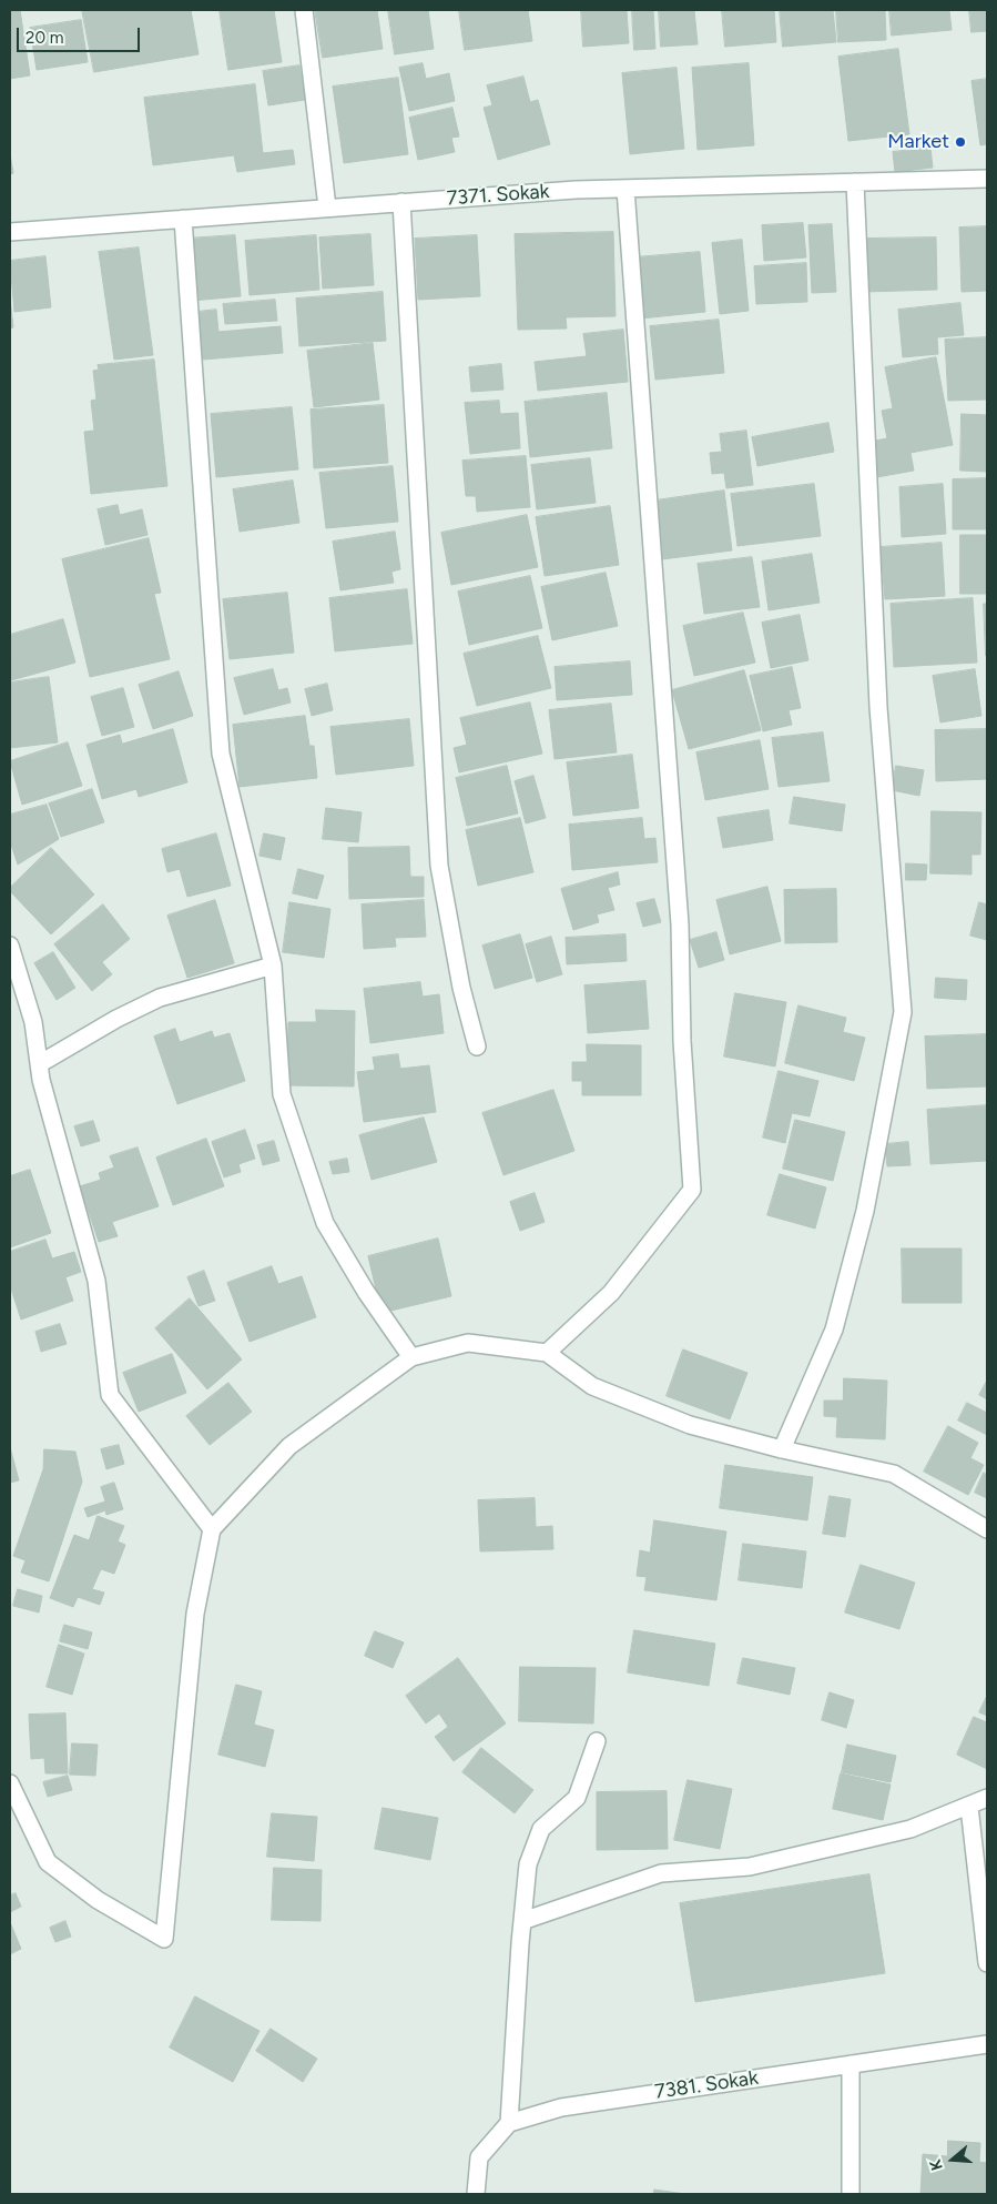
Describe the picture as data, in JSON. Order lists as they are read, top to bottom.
{
  "streets": {
    "street": ["7371. Sokak", "7381. Sokak"]
  },
  "places": ["Market"],
  "scale_bar": "20 m",
  "north": "left"
}
